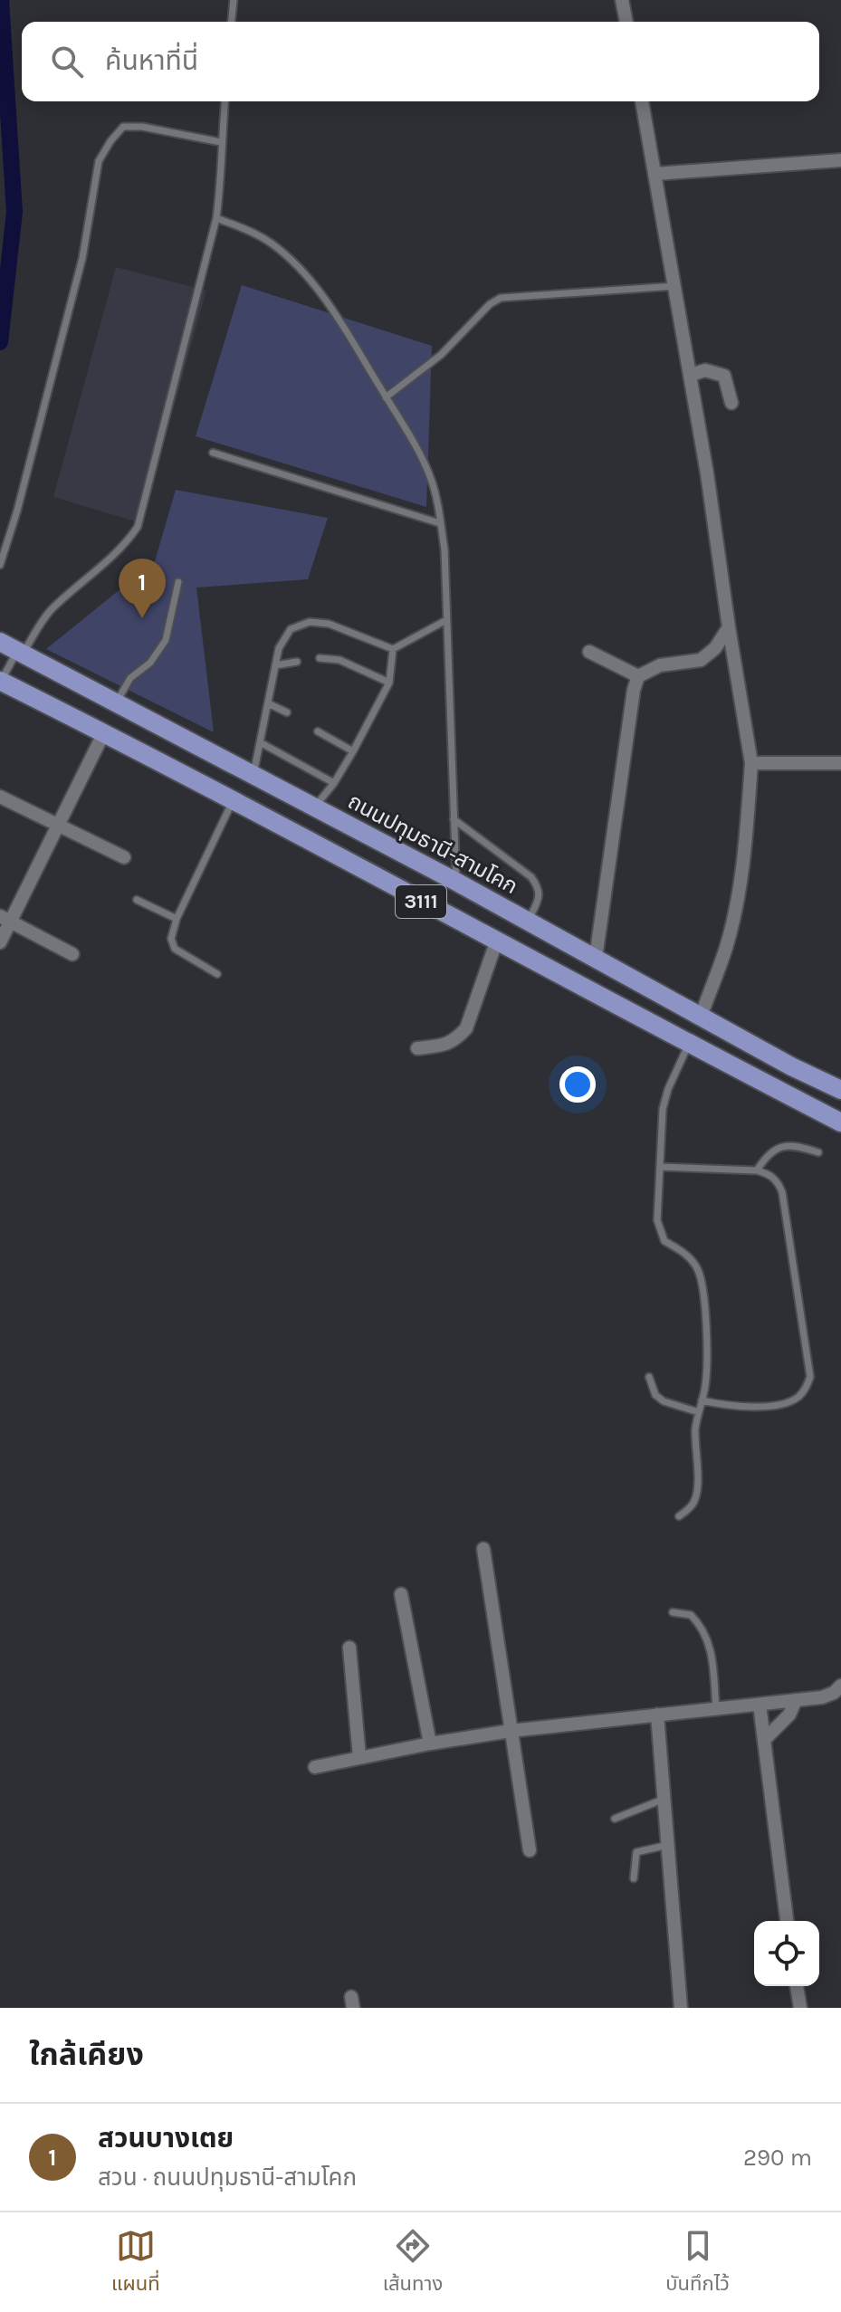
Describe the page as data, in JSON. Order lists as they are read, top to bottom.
{
  "streets": {
    "main road": ["ถนนปทุมธานี-สามโคก", "3111"]
  },
  "page": {
    "search": "ค้นหาที่นี่",
    "pins": "1",
    "heading": "ใกล้เคียง",
    "list": [
      {
        "mark": "1",
        "name": "สวนบางเตย",
        "note": "สวน · ถนนปทุมธานี-สามโคก",
        "value": "290 m"
      }
    ],
    "nav": ["แผนที่", "เส้นทาง", "บันทึกไว้"]
  }
}
